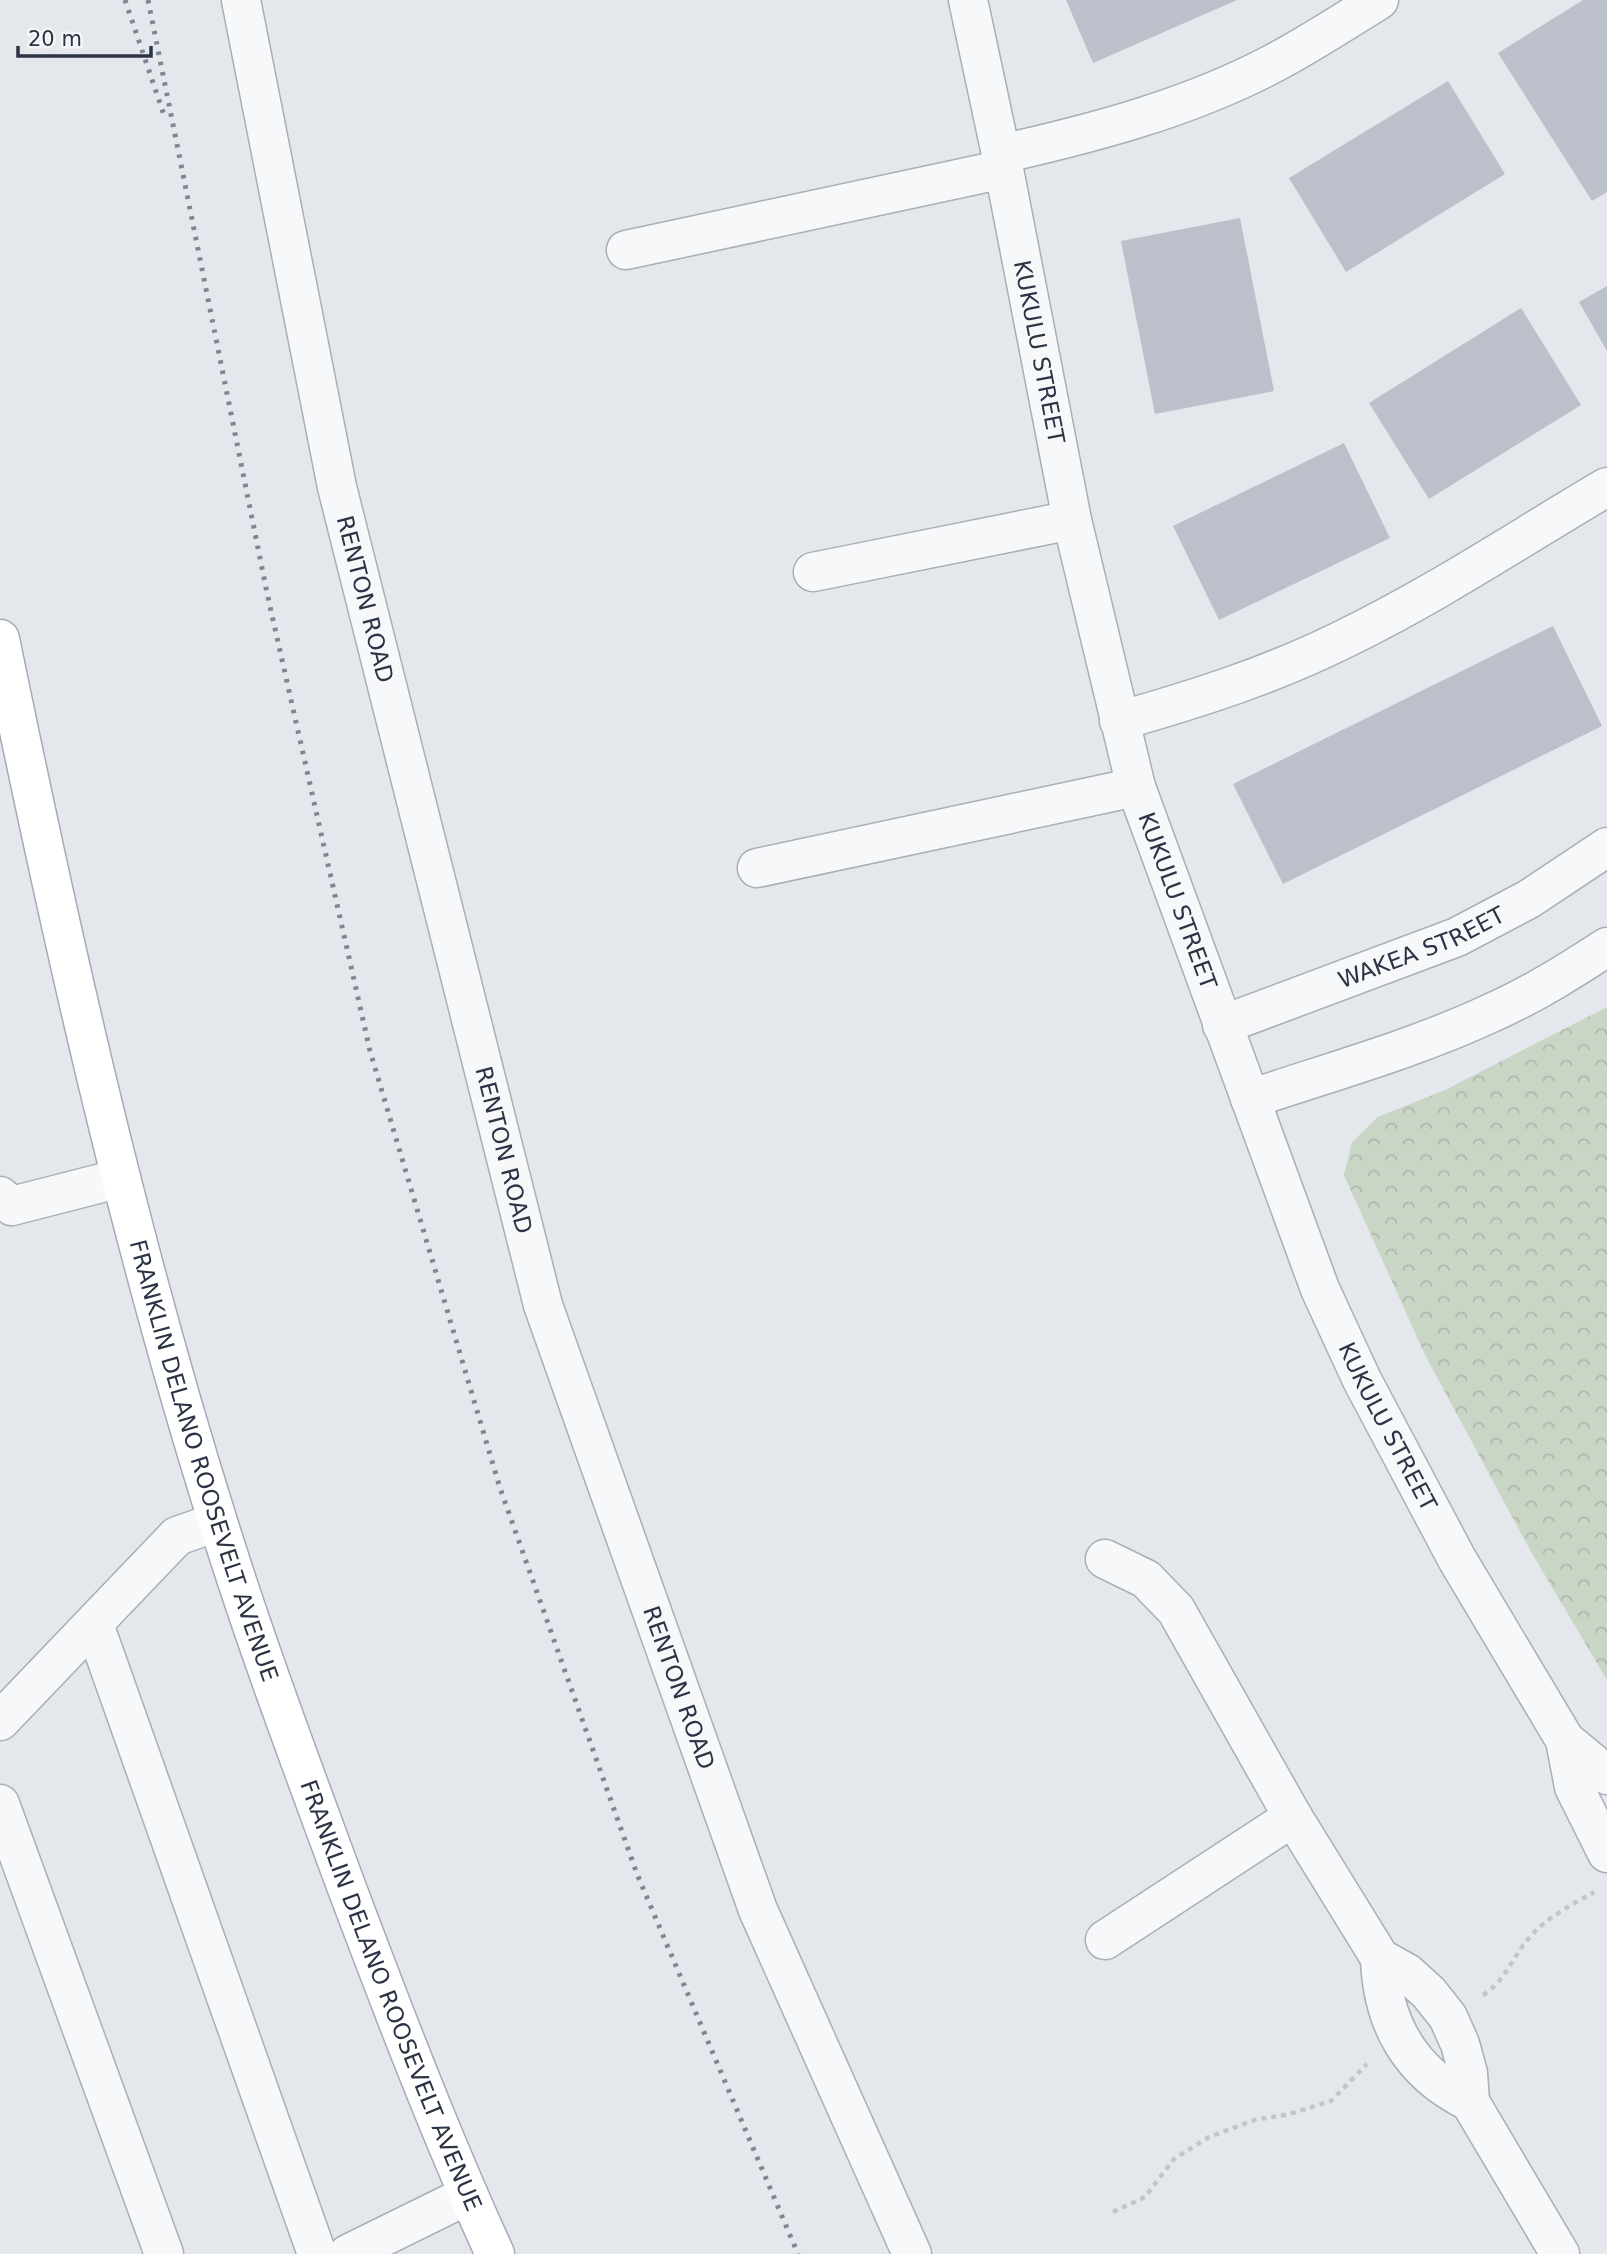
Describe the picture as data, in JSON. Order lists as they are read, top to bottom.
{
  "streets": {
    "main road": ["FRANKLIN DELANO ROOSEVELT AVENUE"],
    "street": ["KUKULU STREET", "RENTON ROAD", "WAKEA STREET"]
  },
  "crossings": [
    ["KUKULU STREET", "WAKEA STREET"]
  ],
  "scale_bar": "20 m"
}
